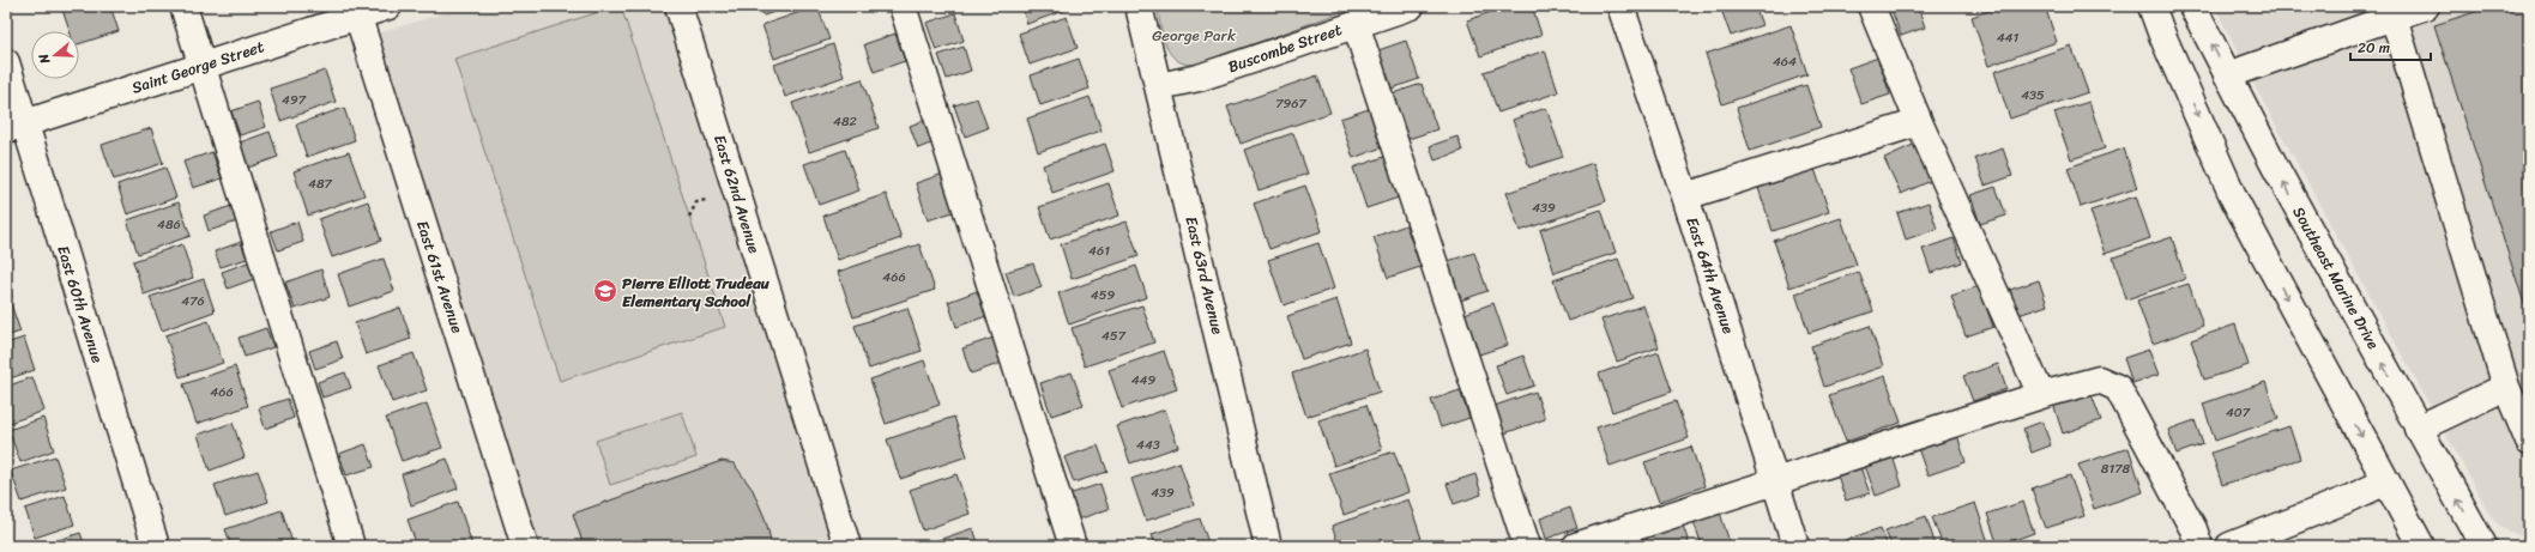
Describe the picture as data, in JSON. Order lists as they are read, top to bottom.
{
  "streets": {
    "street": [
      "Buscombe Street",
      "Saint George Street",
      "East 62nd Avenue",
      "East 63rd Avenue",
      "East 64th Avenue",
      "East 61st Avenue",
      "Southeast Marine Drive",
      "East 60th Avenue"
    ]
  },
  "crossings": [
    ["Buscombe Street", "East 63rd Avenue"],
    ["Saint George Street", "East 61st Avenue"],
    ["Saint George Street", "East 60th Avenue"]
  ],
  "parks": ["George Park"],
  "places": {
    "school or university": ["Pierre Elliott Trudeau Elementary School"]
  },
  "house_numbers": [
    "441",
    "464",
    "435",
    "497",
    "7967",
    "482",
    "487",
    "439",
    "486",
    "461",
    "466",
    "459",
    "476",
    "457",
    "449",
    "466",
    "407",
    "443",
    "8178",
    "439"
  ],
  "scale_bar": "20 m",
  "north": "left"
}
